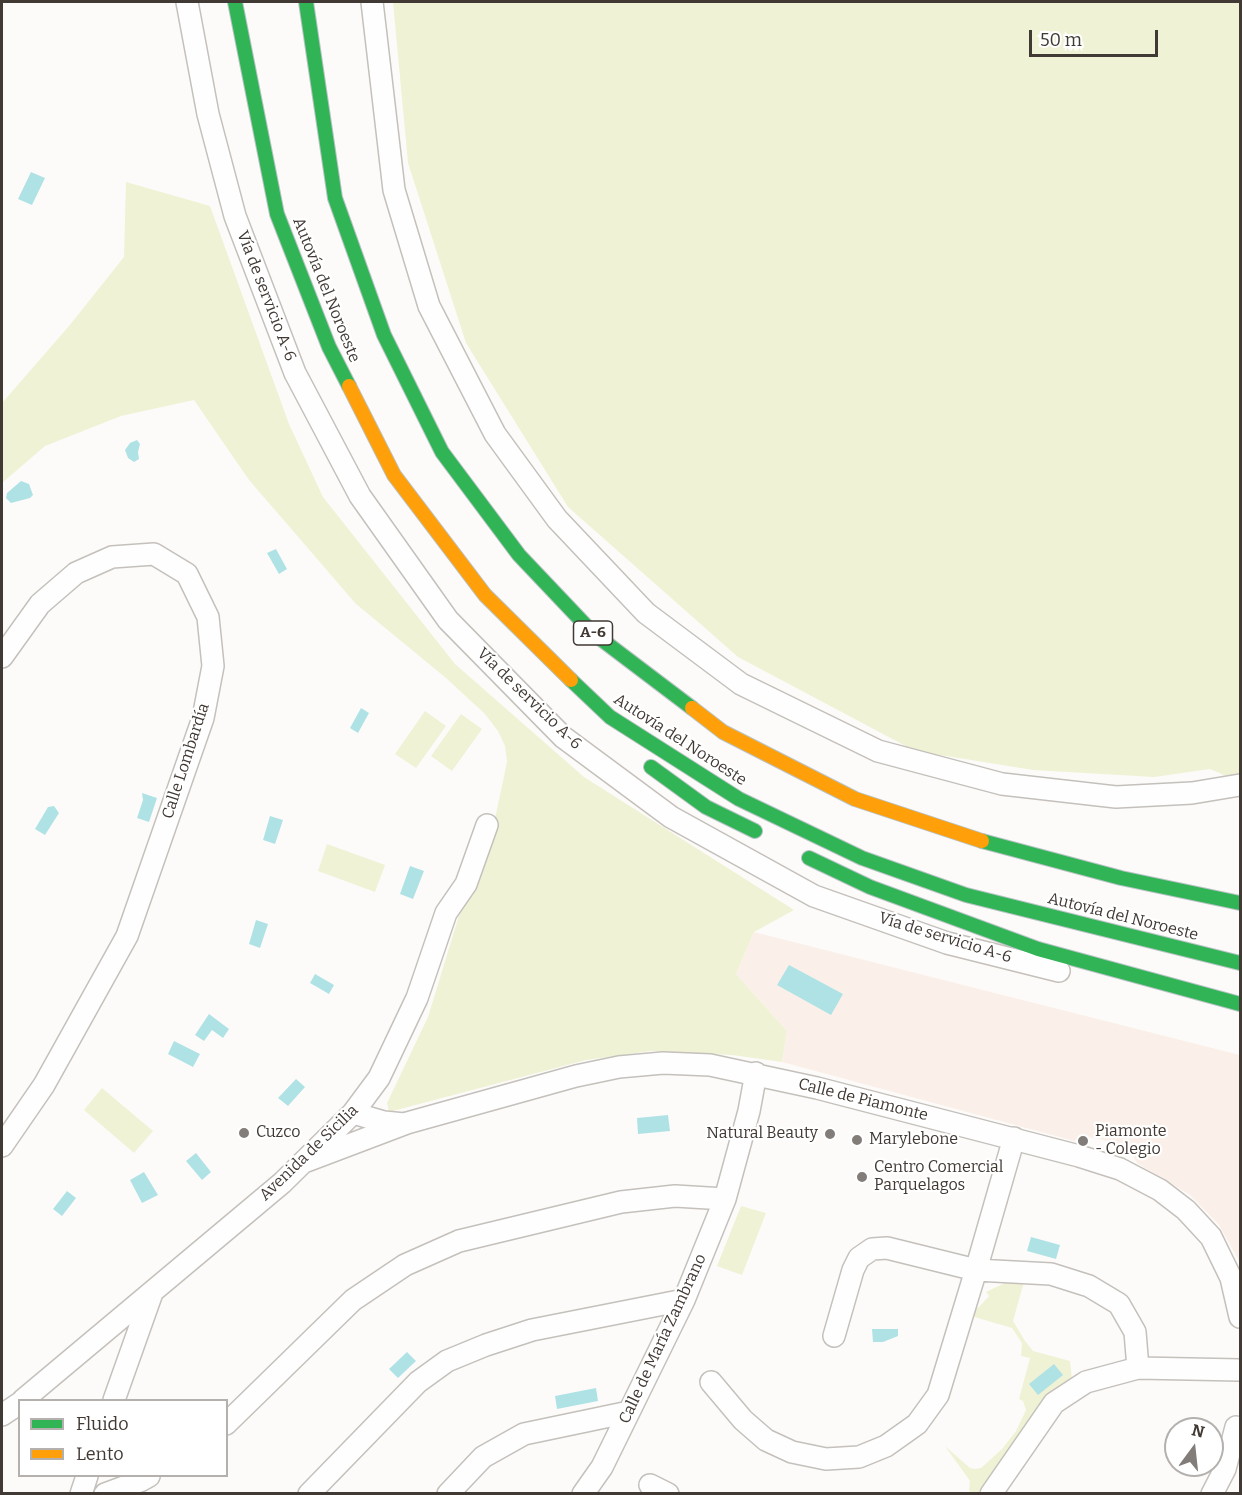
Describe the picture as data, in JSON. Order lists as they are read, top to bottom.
{
  "streets": {
    "highway": ["Autovía del Noroeste", "A-6"],
    "street": [
      "Vía de servicio A-6",
      "Calle Lombardía",
      "Calle de Piamonte",
      "Avenida de Sicilia",
      "Calle de María Zambrano"
    ]
  },
  "crossings": [
    ["Calle de Piamonte", "Avenida de Sicilia"],
    ["Calle de Piamonte", "Calle de María Zambrano"]
  ],
  "places": [
    "Cuzco",
    "Natural Beauty",
    "Marylebone",
    "Piamonte - Colegio",
    "Centro Comercial Parquelagos"
  ],
  "legend": ["Fluido", "Lento"],
  "scale_bar": "50 m",
  "north": "top"
}
